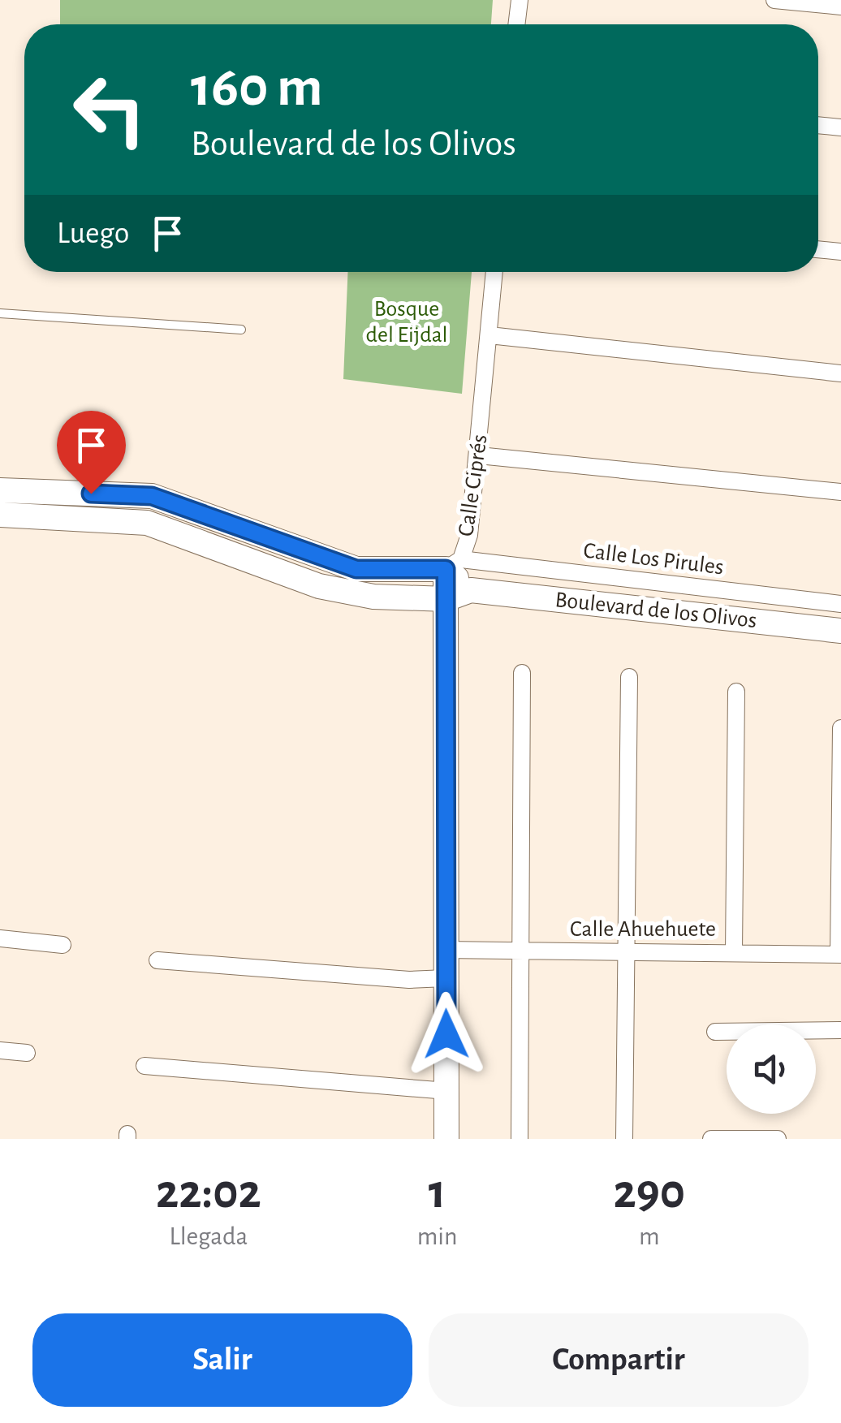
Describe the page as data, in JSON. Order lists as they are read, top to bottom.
{
  "streets": {
    "street": [
      "Calle Ciprés",
      "Calle Los Pirules",
      "Boulevard de los Olivos",
      "Calle Ahuehuete"
    ]
  },
  "crossings": [
    ["Calle Ciprés", "Calle Los Pirules"],
    ["Calle Ciprés", "Boulevard de los Olivos"],
    ["Calle Ciprés", "Calle Ahuehuete"]
  ],
  "parks": ["Bosque del Eijdal"],
  "page": {
    "turn": ["160 m", "Boulevard de los Olivos"],
    "then": "Luego",
    "eta": [
      "22:02",
      "Llegada",
      "1",
      "min",
      "290",
      "m"
    ],
    "buttons": ["Salir", "Compartir"]
  }
}
